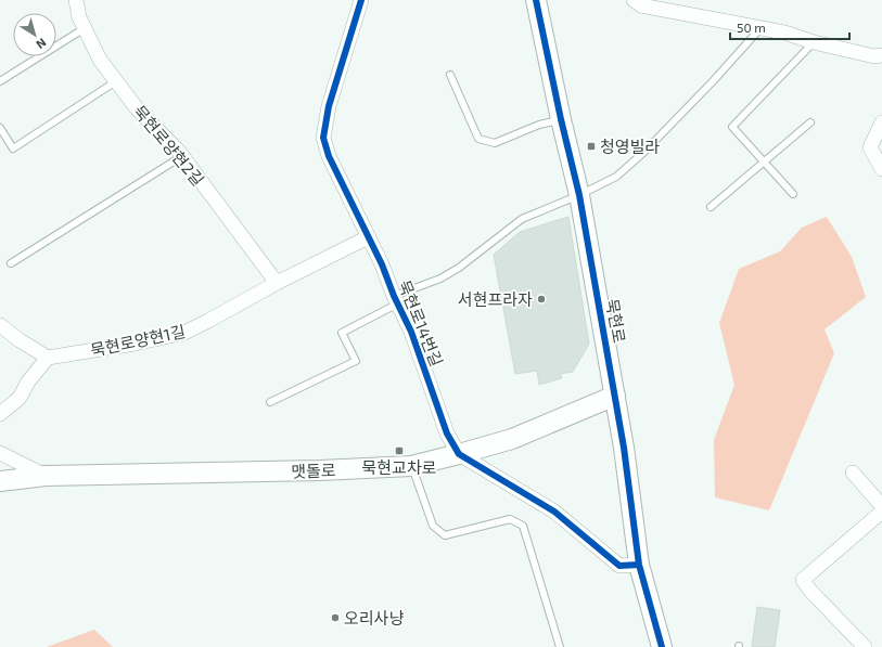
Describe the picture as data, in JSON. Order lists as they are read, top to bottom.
{
  "streets": {
    "street": [
      "묵현로양현2길",
      "묵현로",
      "묵현로14번길",
      "묵현로양현1길",
      "맷돌로"
    ]
  },
  "crossings": [
    ["묵현로양현2길", "묵현로양현1길"],
    ["묵현로", "묵현로14번길"],
    ["묵현로", "맷돌로"],
    ["묵현로14번길", "묵현로양현1길"],
    ["묵현로14번길", "맷돌로"]
  ],
  "places": {
    "transit": ["청영빌라", "묵현교차로"],
    "other": ["서현프라자", "오리사냥"]
  },
  "scale_bar": "50 m",
  "north": "bottom right"
}
